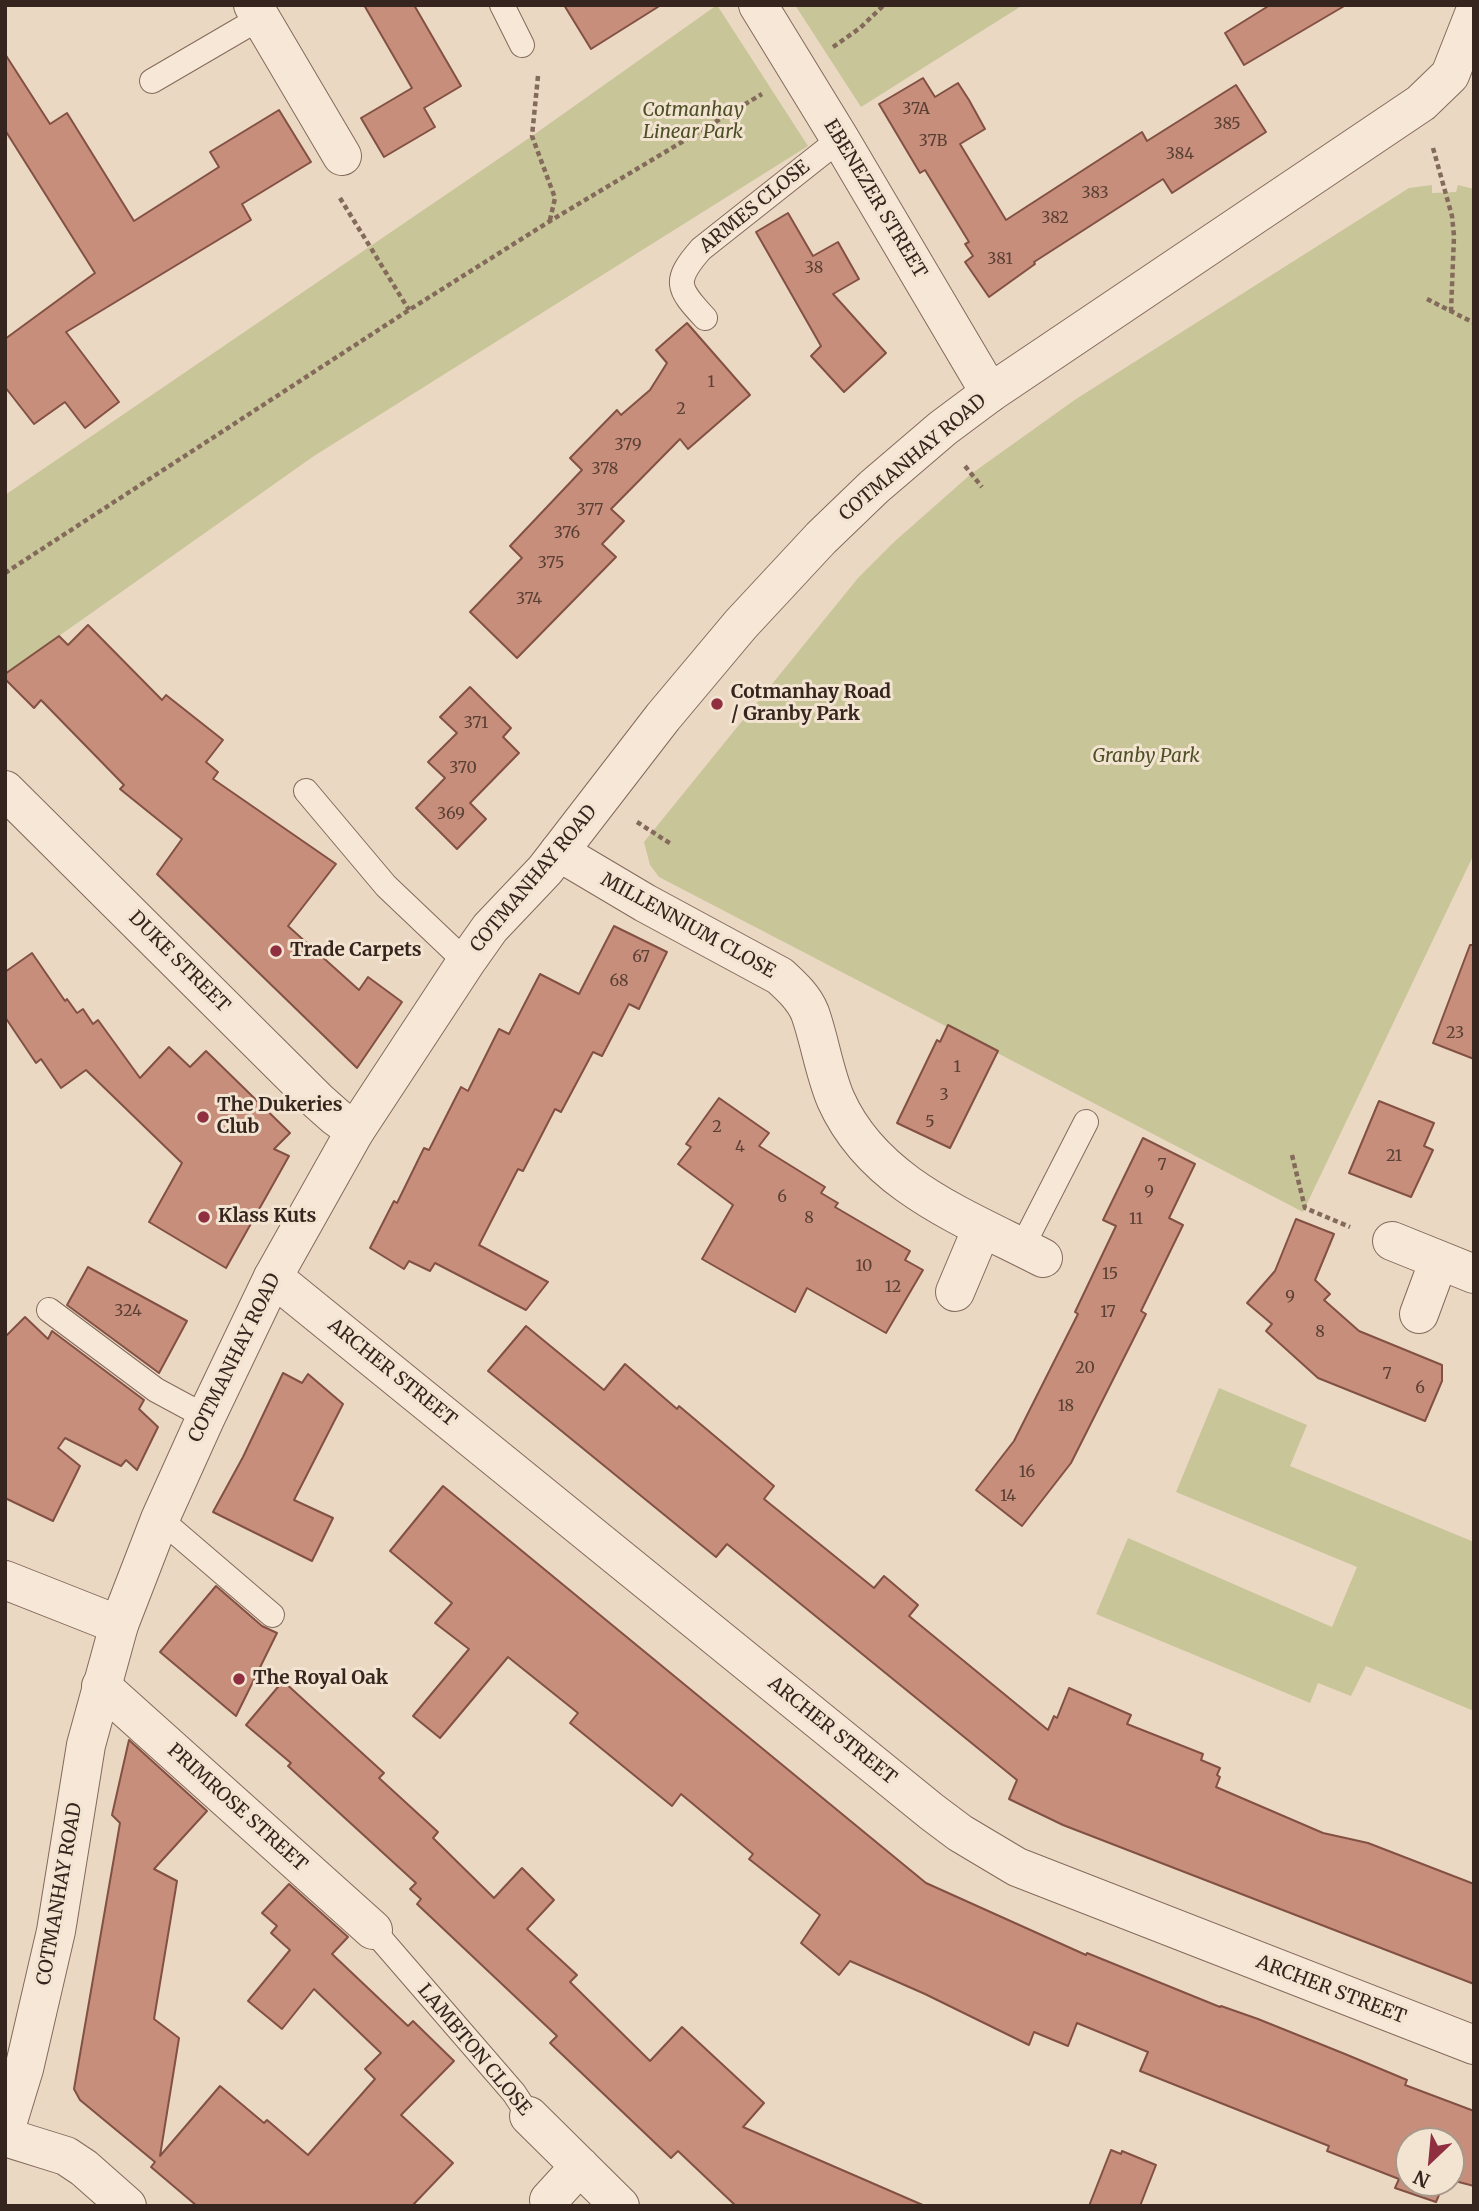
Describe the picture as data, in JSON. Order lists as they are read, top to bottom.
{
  "streets": {
    "street": [
      "EBENEZER STREET",
      "COTMANHAY ROAD",
      "MILLENNIUM CLOSE",
      "DUKE STREET",
      "ARCHER STREET",
      "PRIMROSE STREET",
      "LAMBTON CLOSE"
    ],
    "lane": ["ARMES CLOSE"]
  },
  "crossings": [
    ["EBENEZER STREET", "ARMES CLOSE"],
    ["EBENEZER STREET", "COTMANHAY ROAD"],
    ["COTMANHAY ROAD", "MILLENNIUM CLOSE"],
    ["COTMANHAY ROAD", "DUKE STREET"],
    ["COTMANHAY ROAD", "ARCHER STREET"],
    ["COTMANHAY ROAD", "PRIMROSE STREET"],
    ["PRIMROSE STREET", "LAMBTON CLOSE"]
  ],
  "parks": ["Cotmanhay Linear Park", "Granby Park"],
  "places": [
    "Cotmanhay Road / Granby Park",
    "Trade Carpets",
    "The Dukeries Club",
    "Klass Kuts",
    "The Royal Oak"
  ],
  "house_numbers": [
    "37A",
    "385",
    "37B",
    "384",
    "383",
    "382",
    "381",
    "38",
    "1",
    "2",
    "379",
    "378",
    "377",
    "376",
    "375",
    "374",
    "371",
    "370",
    "369",
    "67",
    "68",
    "23",
    "1",
    "3",
    "5",
    "2",
    "4",
    "21",
    "7",
    "9",
    "6",
    "8",
    "11",
    "10",
    "15",
    "12",
    "9",
    "324",
    "17",
    "8",
    "20",
    "7",
    "6",
    "18",
    "16",
    "14"
  ],
  "north": "bottom left"
}
